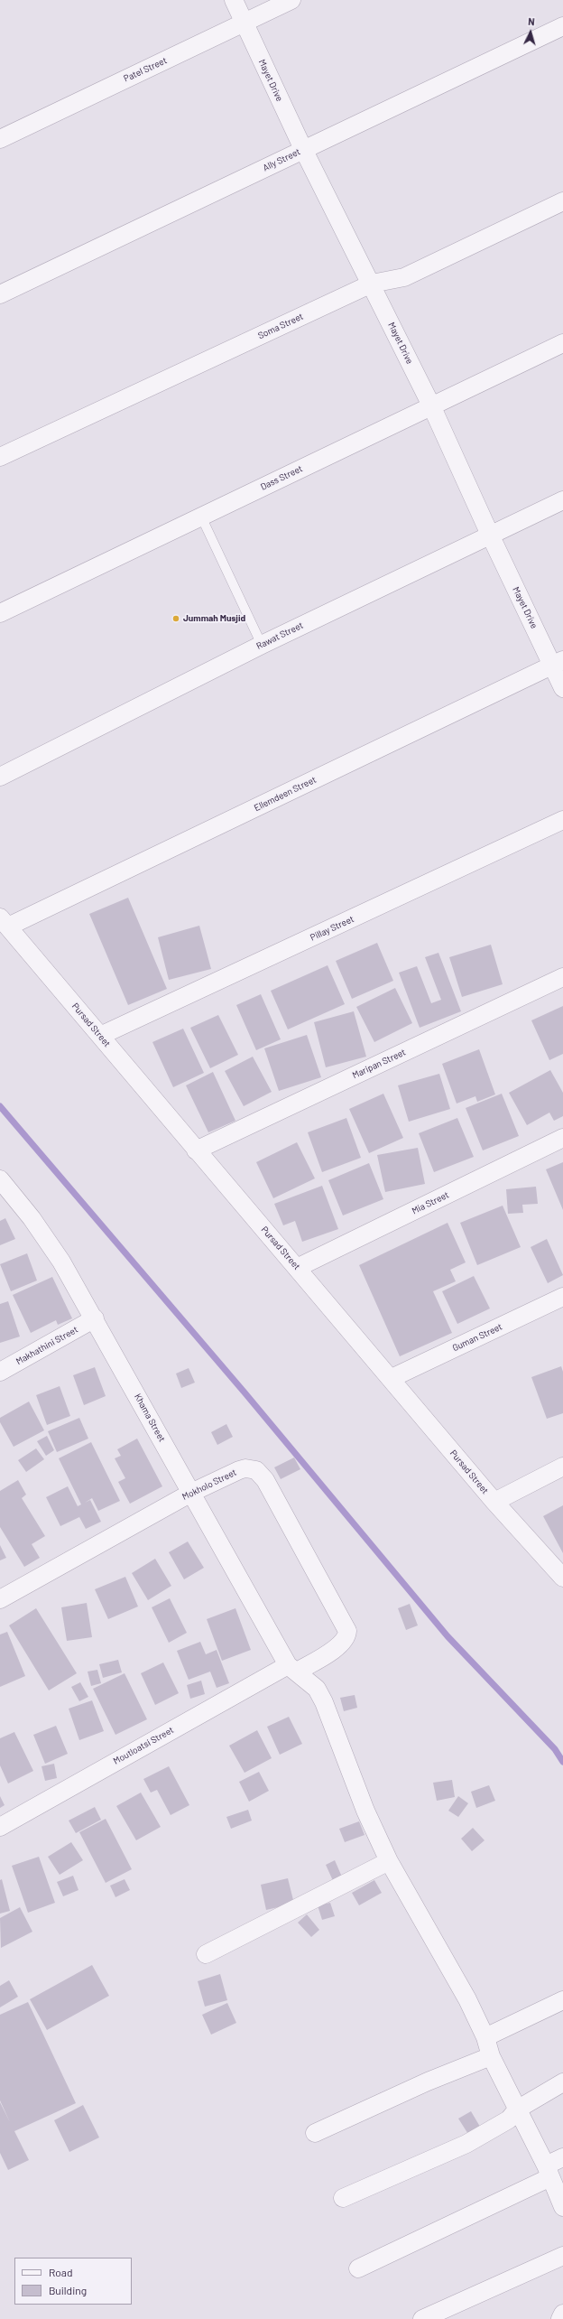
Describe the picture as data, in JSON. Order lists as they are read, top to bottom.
{
  "streets": {
    "street": [
      "Patel Street",
      "Mayet Drive",
      "Ally Street",
      "Soma Street",
      "Dass Street",
      "Rawat Street",
      "Ellemdeen Street",
      "Pillay Street",
      "Pursad Street",
      "Maripan Street",
      "Mia Street",
      "Guman Street",
      "Makhathini Street",
      "Khama Street",
      "Mokholo Street",
      "Moutloatsi Street"
    ]
  },
  "crossings": [
    ["Patel Street", "Mayet Drive"],
    ["Mayet Drive", "Ally Street"],
    ["Mayet Drive", "Soma Street"],
    ["Mayet Drive", "Dass Street"],
    ["Mayet Drive", "Rawat Street"],
    ["Mayet Drive", "Ellemdeen Street"],
    ["Ellemdeen Street", "Pursad Street"],
    ["Pillay Street", "Pursad Street"],
    ["Pursad Street", "Maripan Street"],
    ["Pursad Street", "Mia Street"],
    ["Pursad Street", "Guman Street"],
    ["Makhathini Street", "Khama Street"],
    ["Khama Street", "Mokholo Street"],
    ["Khama Street", "Moutloatsi Street"],
    ["Mokholo Street", "Moutloatsi Street"]
  ],
  "places": ["Jummah Musjid"],
  "legend": ["Road", "Building"],
  "north": "top"
}
